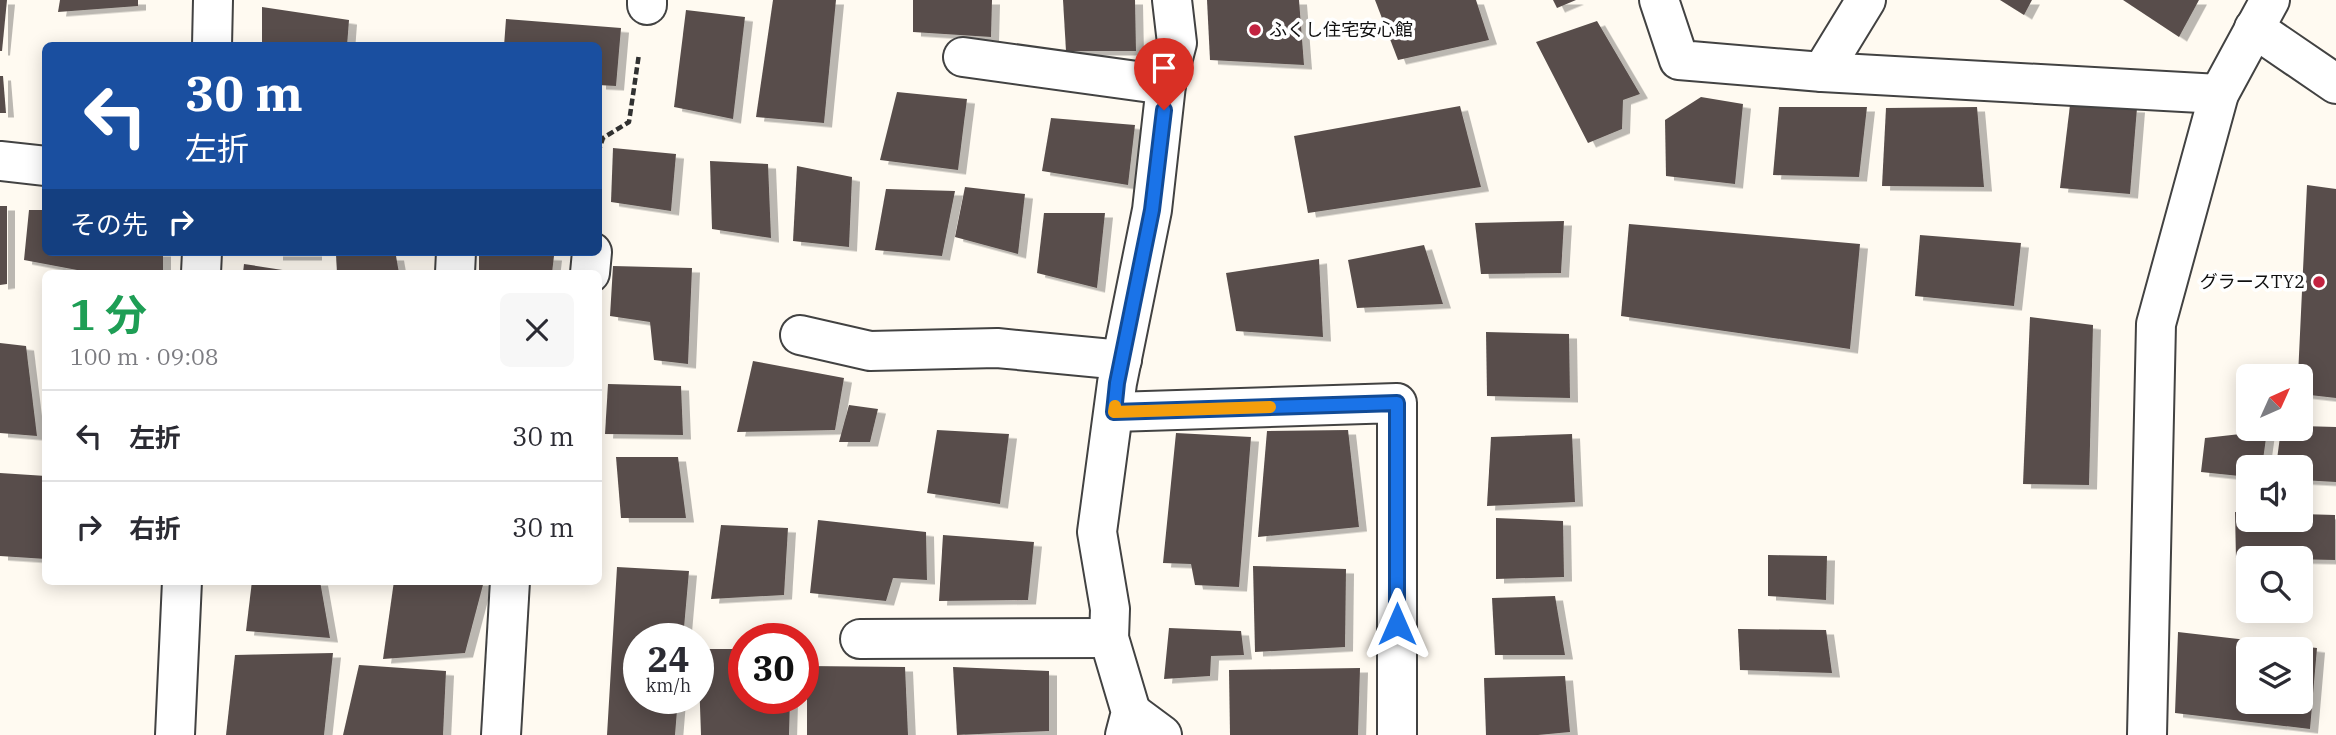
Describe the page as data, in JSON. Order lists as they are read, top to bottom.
{
  "places": ["ふくし住宅安心館", "グラースTY2"],
  "north": "top right",
  "page": {
    "turn": ["30 m", "左折"],
    "then": "その先",
    "heading": ["1 分", "100 m · 09:08"],
    "list": [
      {
        "name": "左折",
        "value": "30 m"
      },
      {
        "name": "右折",
        "value": "30 m"
      }
    ],
    "speed": "24 km/h",
    "limit": "30"
  }
}
